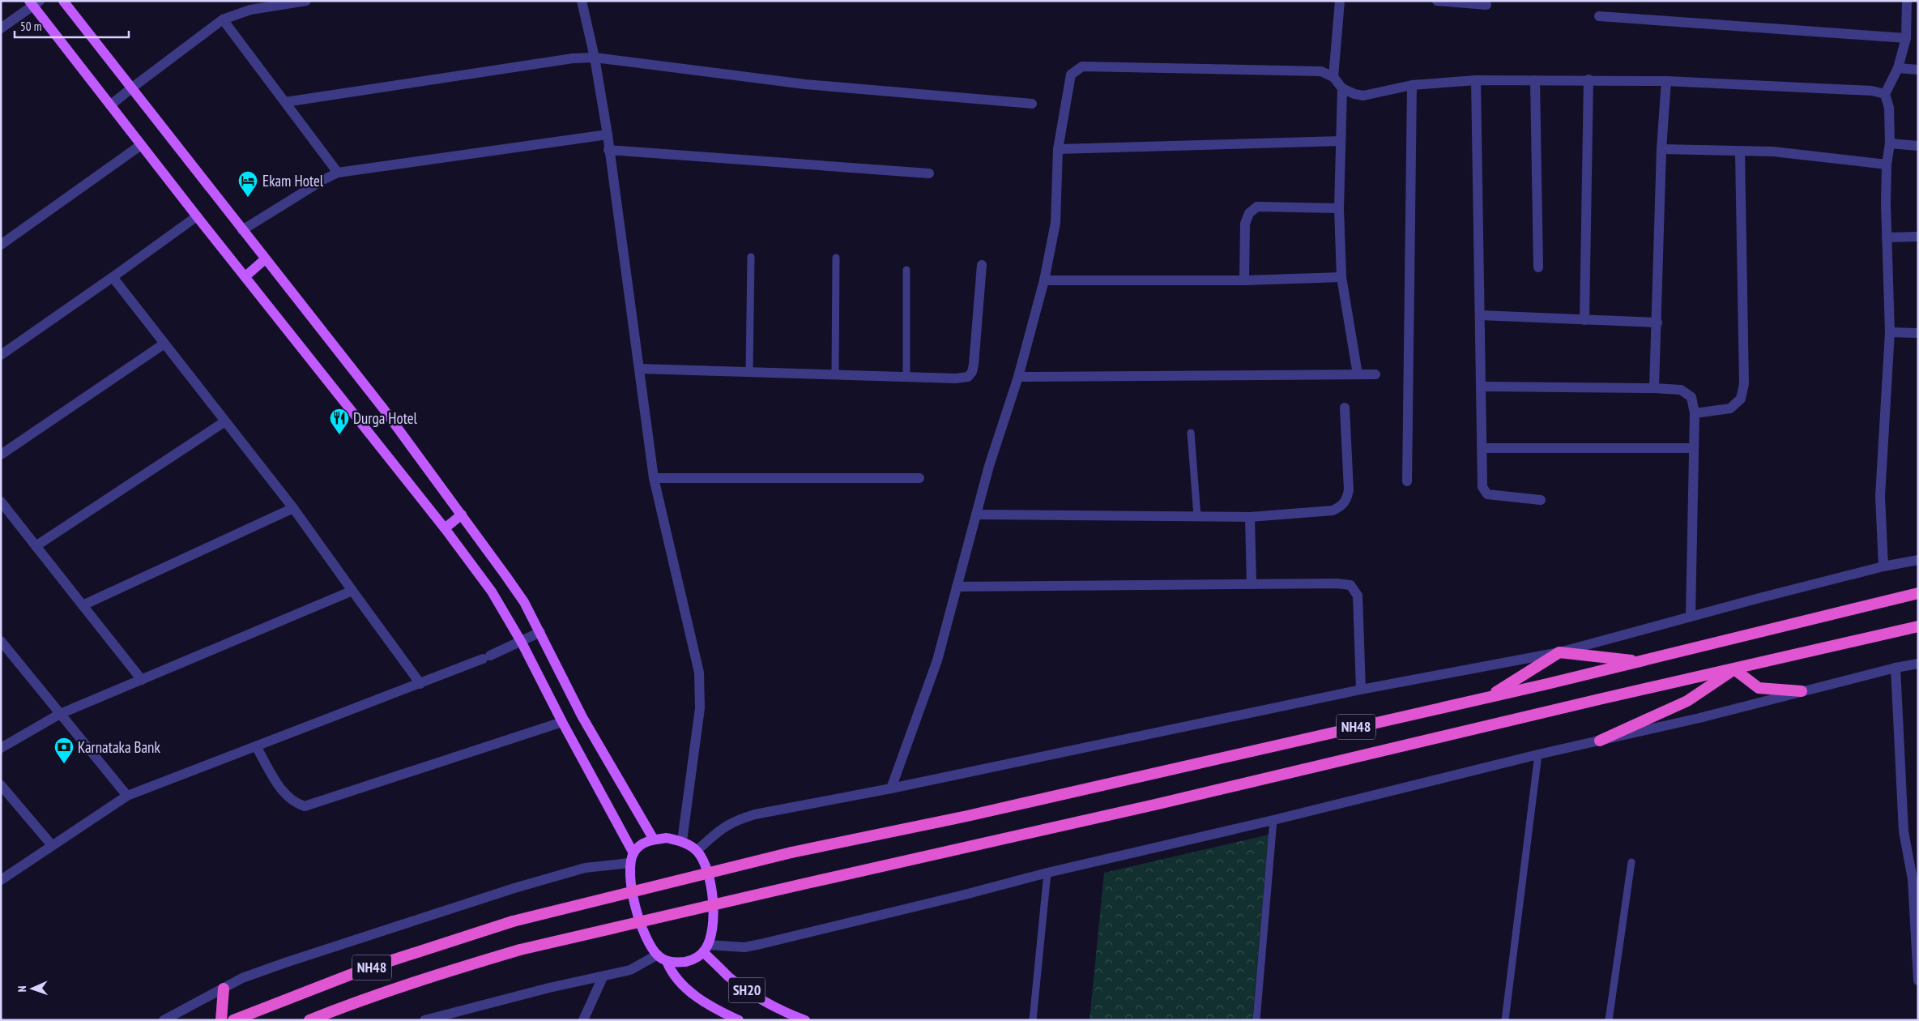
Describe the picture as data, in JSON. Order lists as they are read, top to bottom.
{
  "streets": {
    "highway": ["NH48"],
    "main road": ["SH20"]
  },
  "places": {
    "hotel": ["Ekam Hotel"],
    "restaurant": ["Durga Hotel"],
    "bank": ["Karnataka Bank"]
  },
  "scale_bar": "50 m",
  "north": "left"
}
